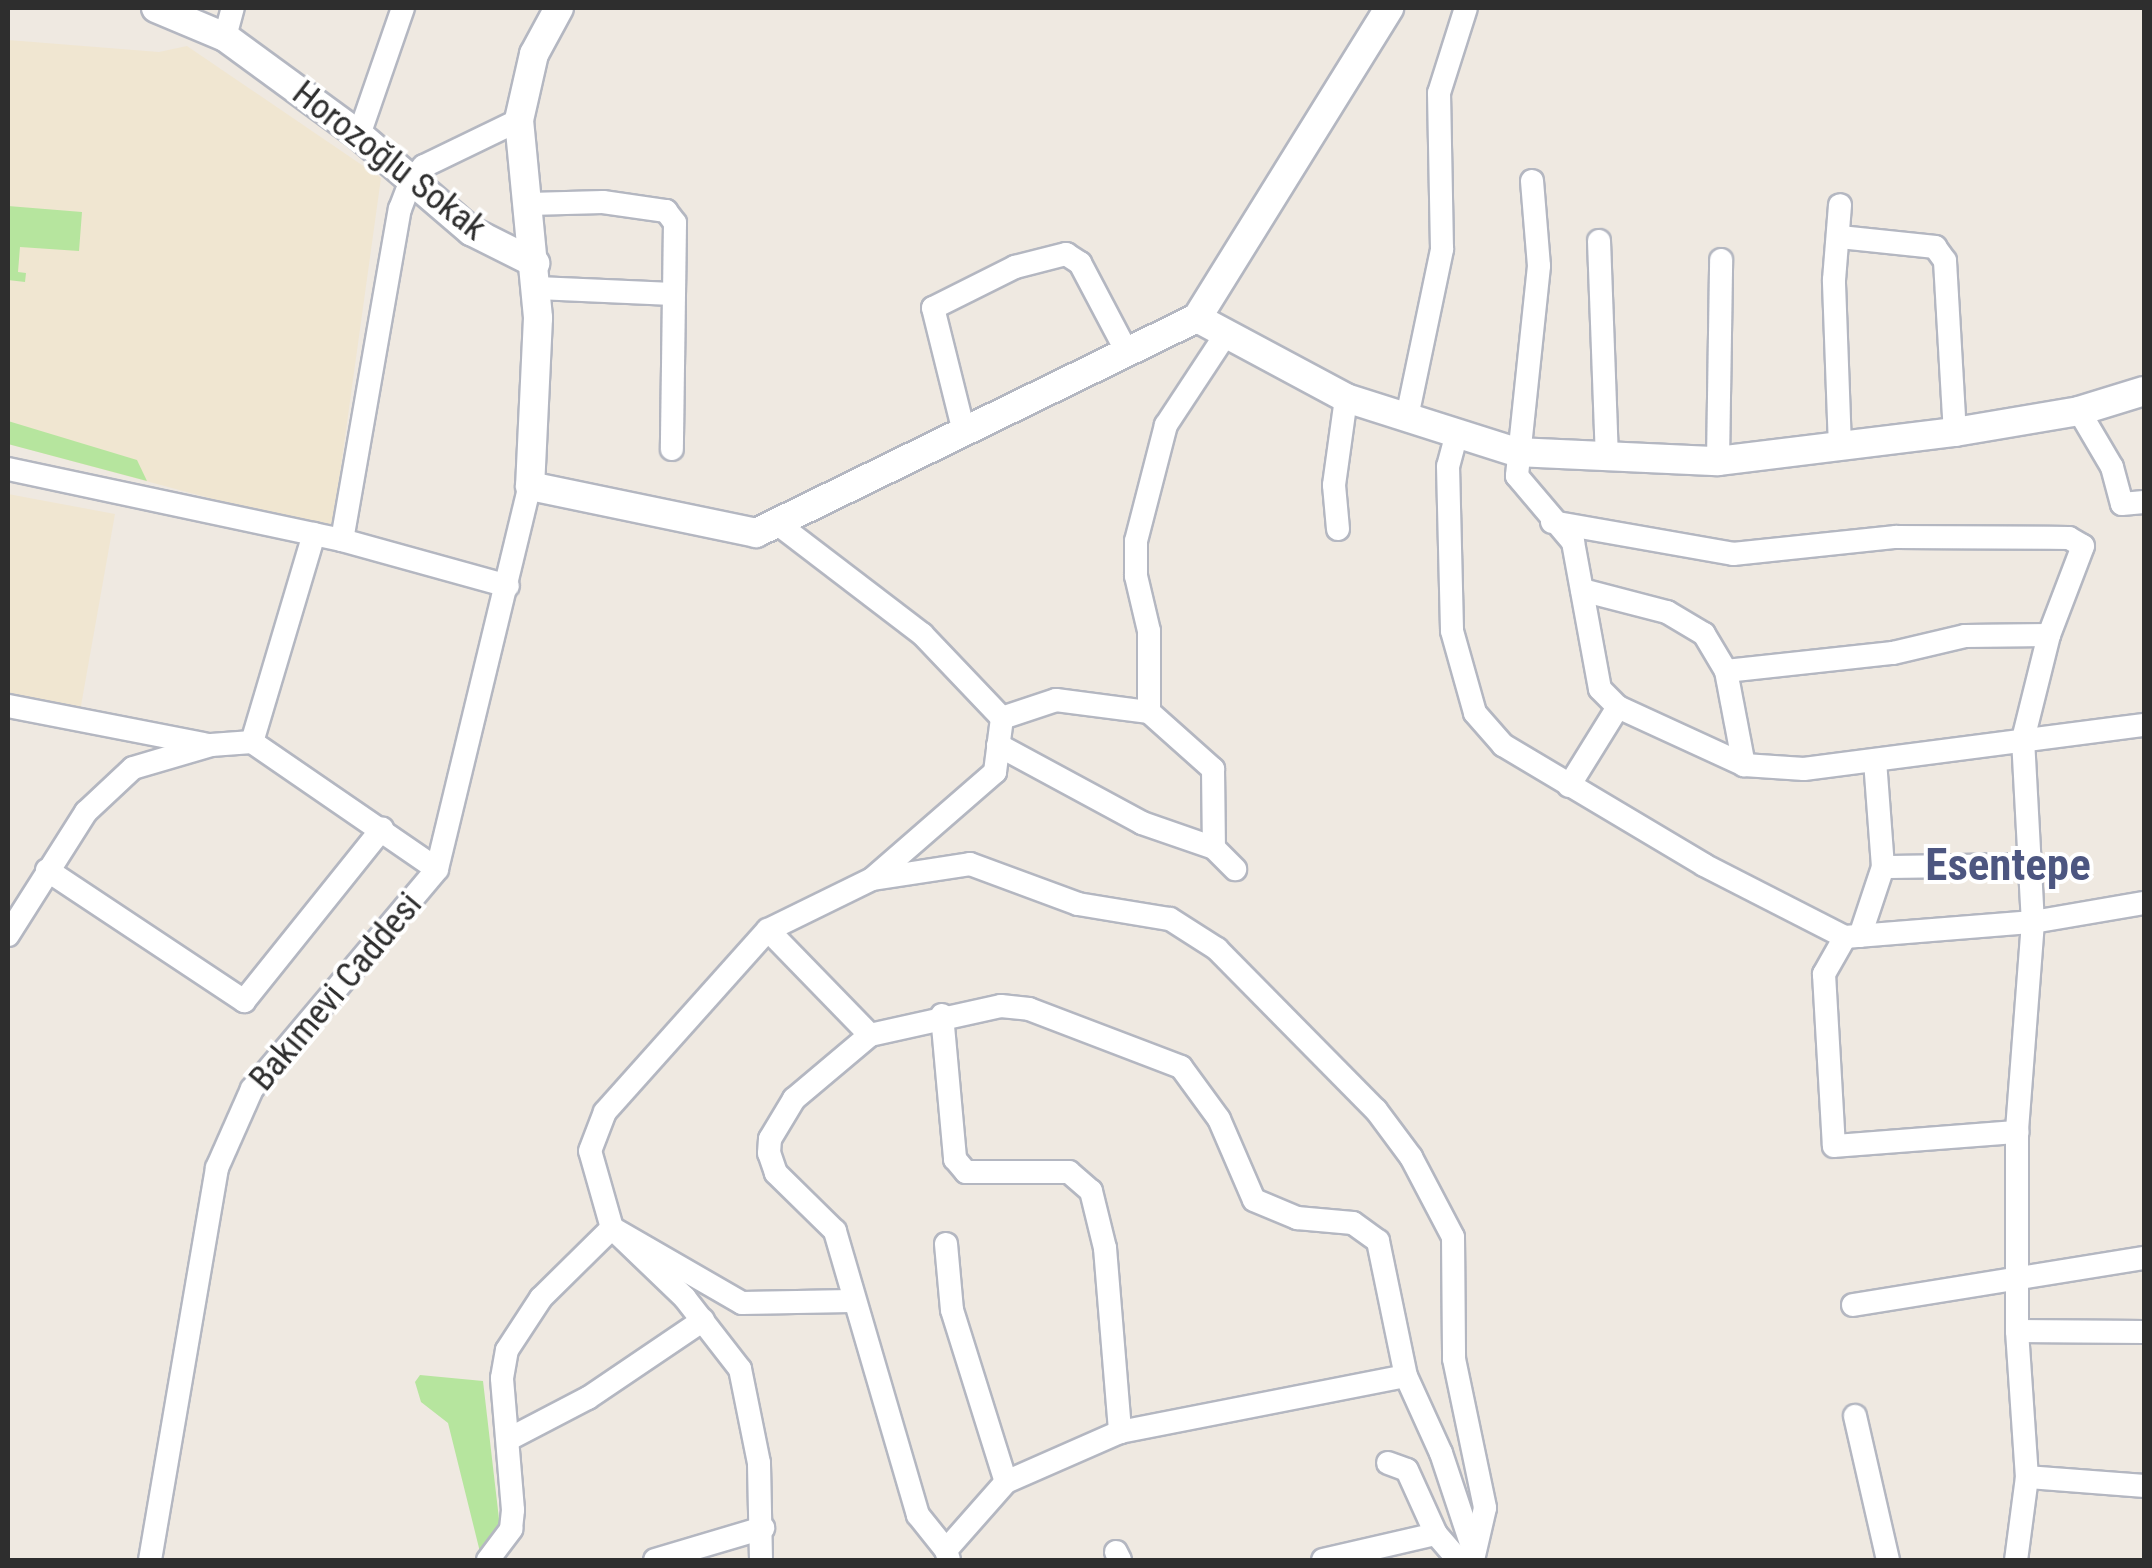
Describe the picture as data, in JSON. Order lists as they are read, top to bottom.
{
  "streets": {
    "street": ["Horozoğlu Sokak", "Bakımevi Caddesi"]
  },
  "districts": ["Esentepe"]
}
